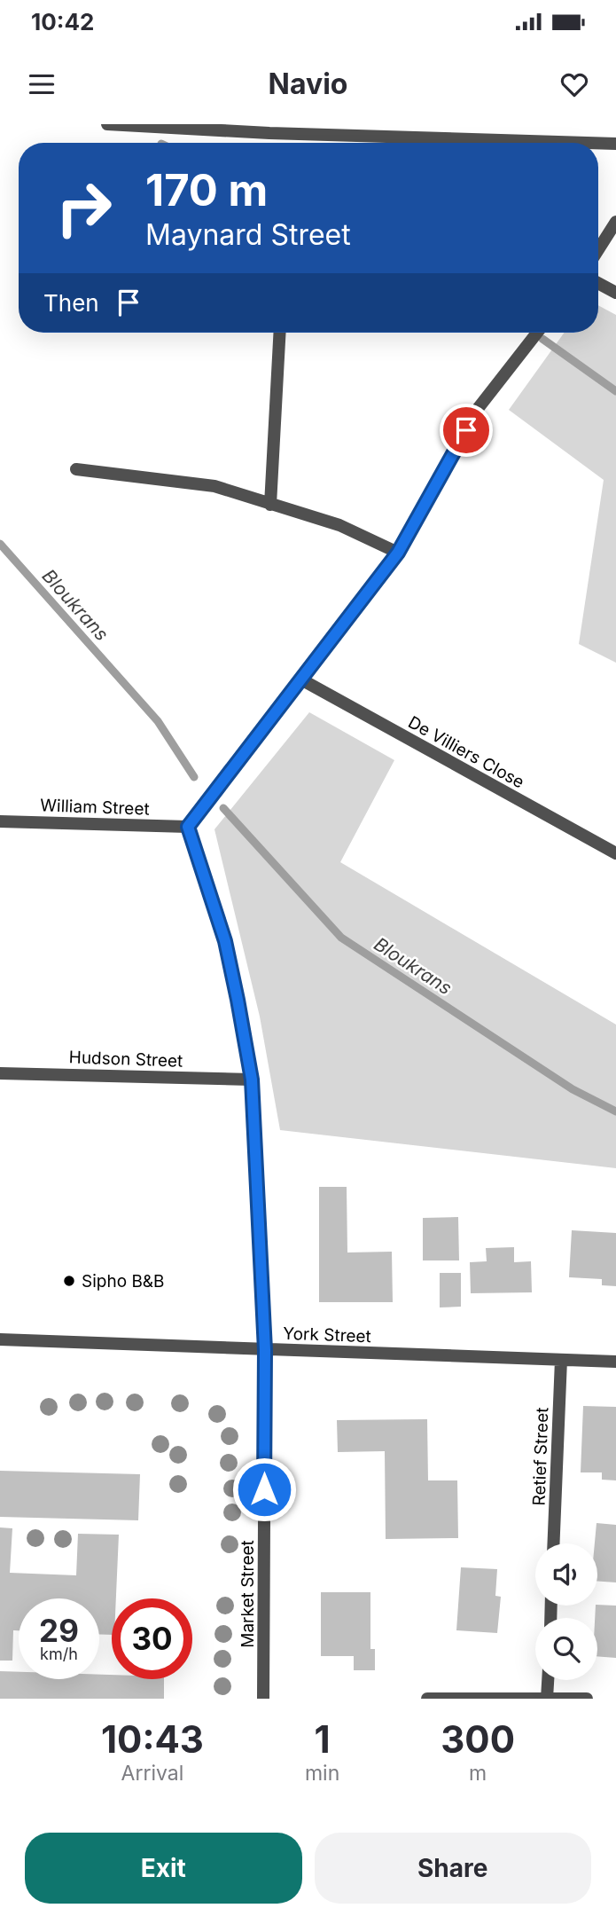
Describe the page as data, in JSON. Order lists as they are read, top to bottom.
{
  "streets": {
    "street": [
      "De Villiers Close",
      "William Street",
      "Hudson Street",
      "York Street",
      "Retief Street",
      "Market Street"
    ]
  },
  "crossings": [
    ["William Street", "Market Street"],
    ["Hudson Street", "Market Street"],
    ["York Street", "Retief Street"],
    ["York Street", "Market Street"]
  ],
  "water": ["Bloukrans"],
  "places": ["Sipho B&B"],
  "page": {
    "status": "10:42",
    "header": "Navio",
    "turn": ["170 m", "Maynard Street"],
    "then": "Then",
    "speed": "29 km/h",
    "limit": "30",
    "eta": [
      "10:43",
      "Arrival",
      "1",
      "min",
      "300",
      "m"
    ],
    "buttons": ["Exit", "Share"]
  }
}
